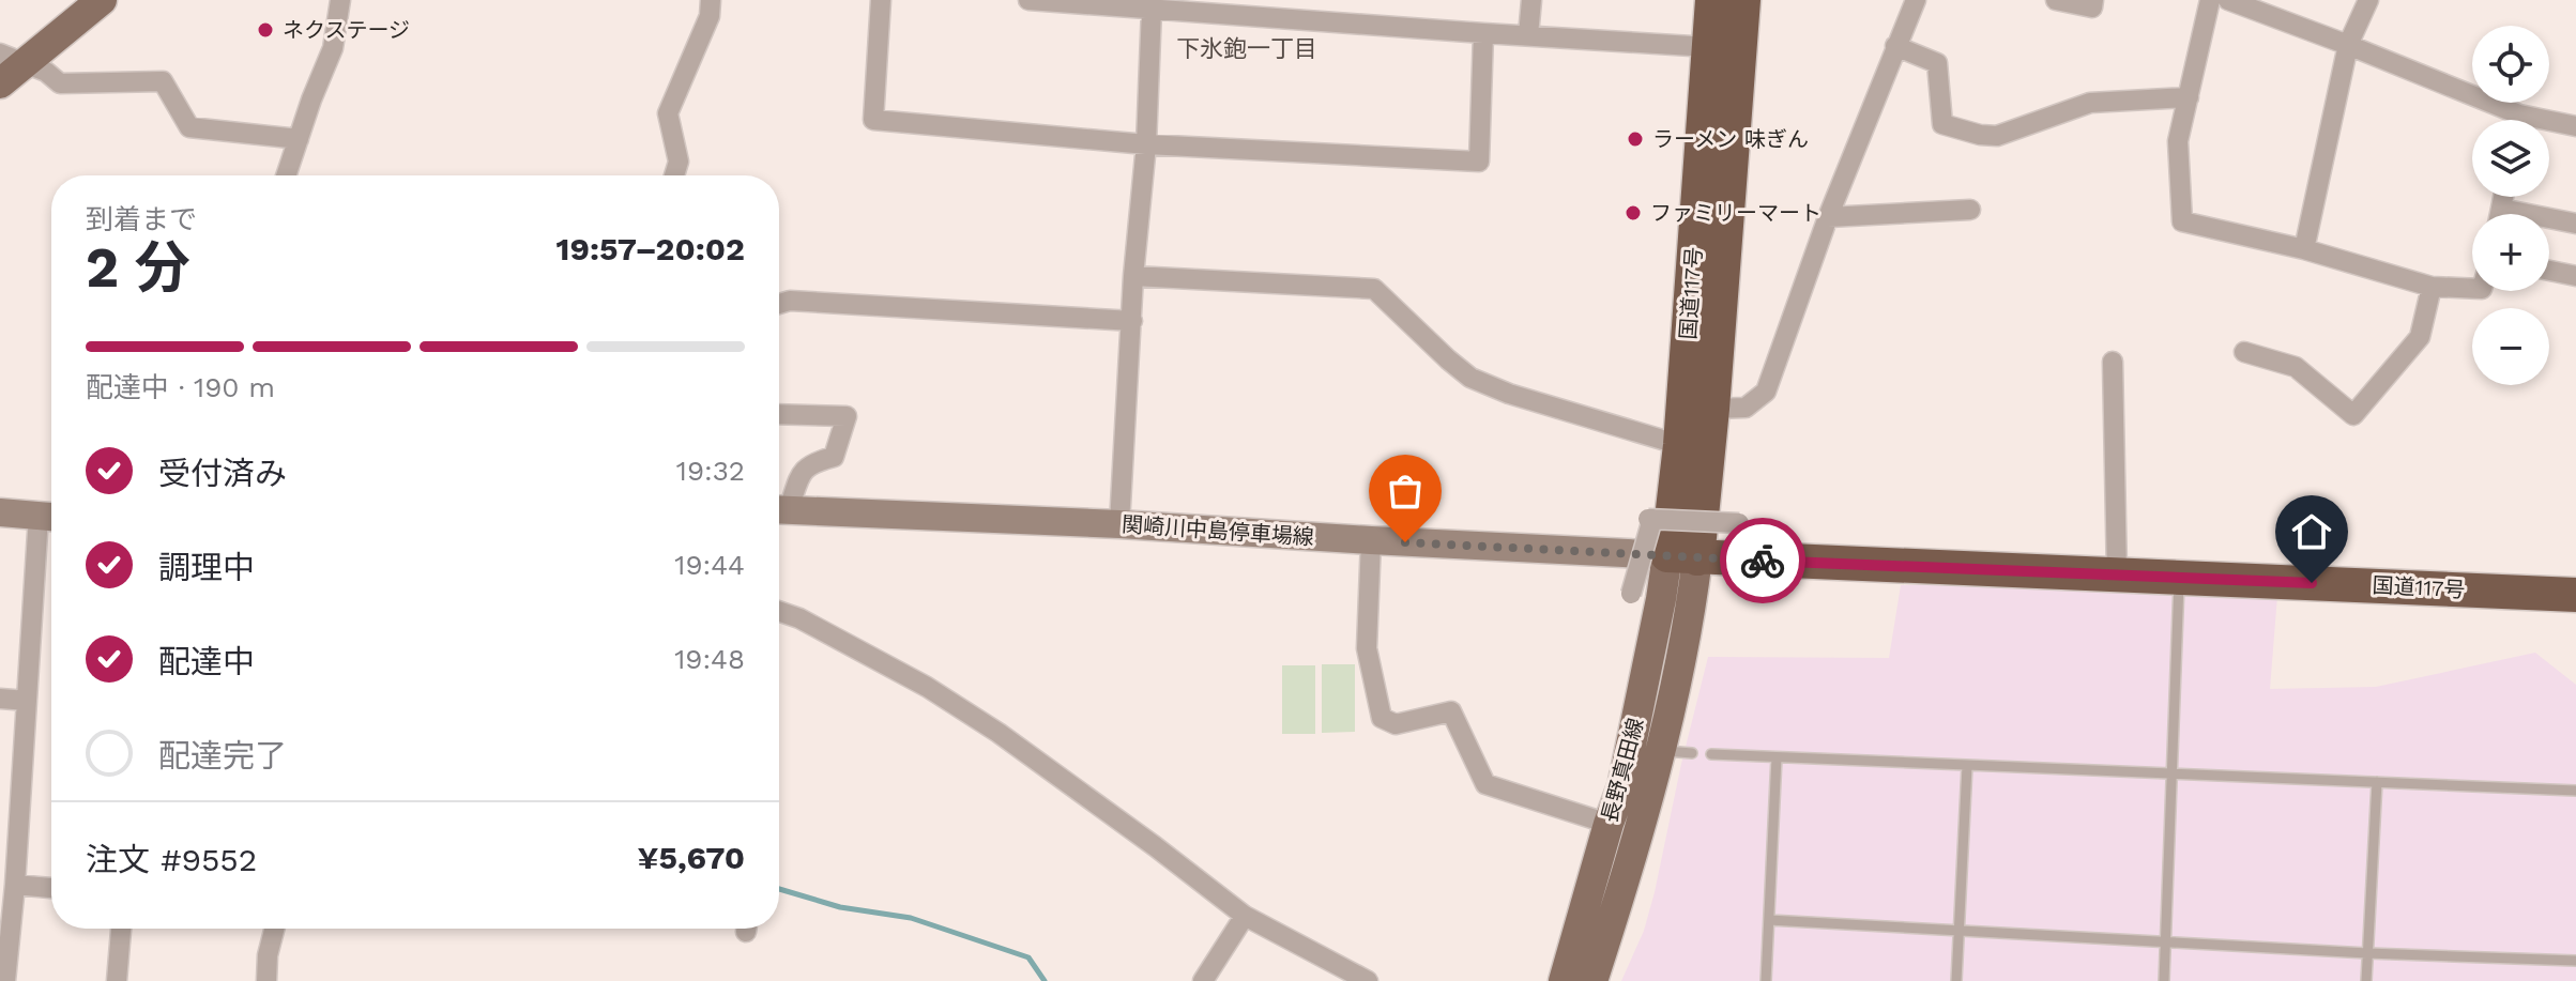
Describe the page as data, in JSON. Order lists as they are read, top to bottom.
{
  "streets": {
    "highway": ["国道117号"],
    "main road": ["関崎川中島停車場線", "長野真田線"]
  },
  "crossings": [
    ["国道117号", "関崎川中島停車場線"],
    ["国道117号", "長野真田線"],
    ["関崎川中島停車場線", "長野真田線"]
  ],
  "districts": ["下氷鉋一丁目"],
  "places": ["ネクステージ", "ラーメン 味ぎん", "ファミリーマート"],
  "page": {
    "map_buttons": ["+", "−"],
    "heading": ["2 分", "到着まで", "19:57–20:02"],
    "panel": ["注文 #9552", "¥5,670"],
    "bar": "配達中 · 190 m",
    "list": [
      ["受付済み", "19:32"],
      ["調理中", "19:44"],
      ["配達中", "19:48"],
      "配達完了"
    ]
  }
}
